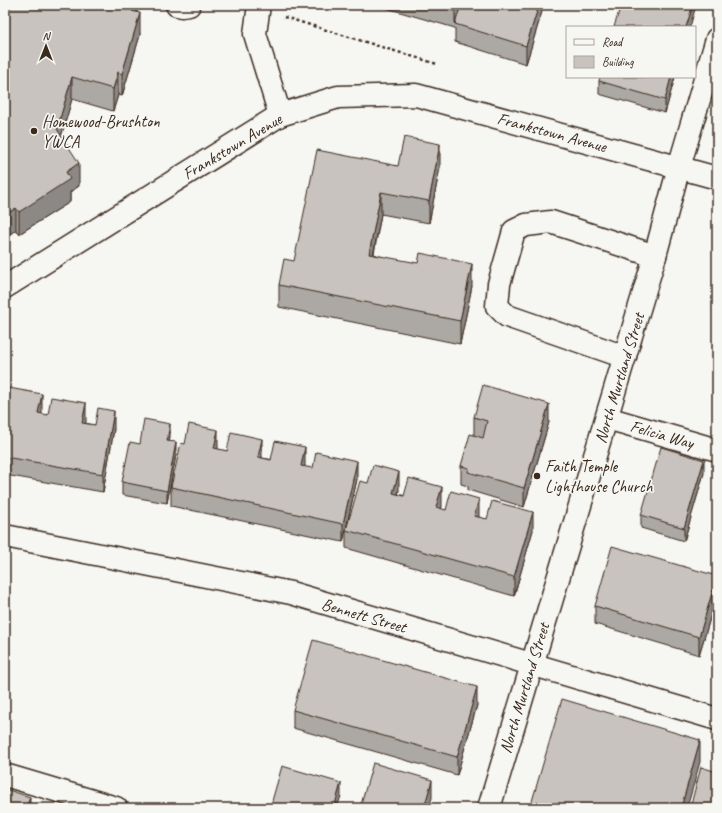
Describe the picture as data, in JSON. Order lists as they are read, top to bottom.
{
  "streets": {
    "street": [
      "Frankstown Avenue",
      "North Murtland Street",
      "Felicia Way",
      "Bennett Street"
    ]
  },
  "crossings": [
    ["Frankstown Avenue", "North Murtland Street"],
    ["North Murtland Street", "Felicia Way"],
    ["North Murtland Street", "Bennett Street"]
  ],
  "places": ["Homewood-Brushton YWCA", "Faith Temple Lighthouse Church"],
  "legend": ["Road", "Building"],
  "north": "top"
}
